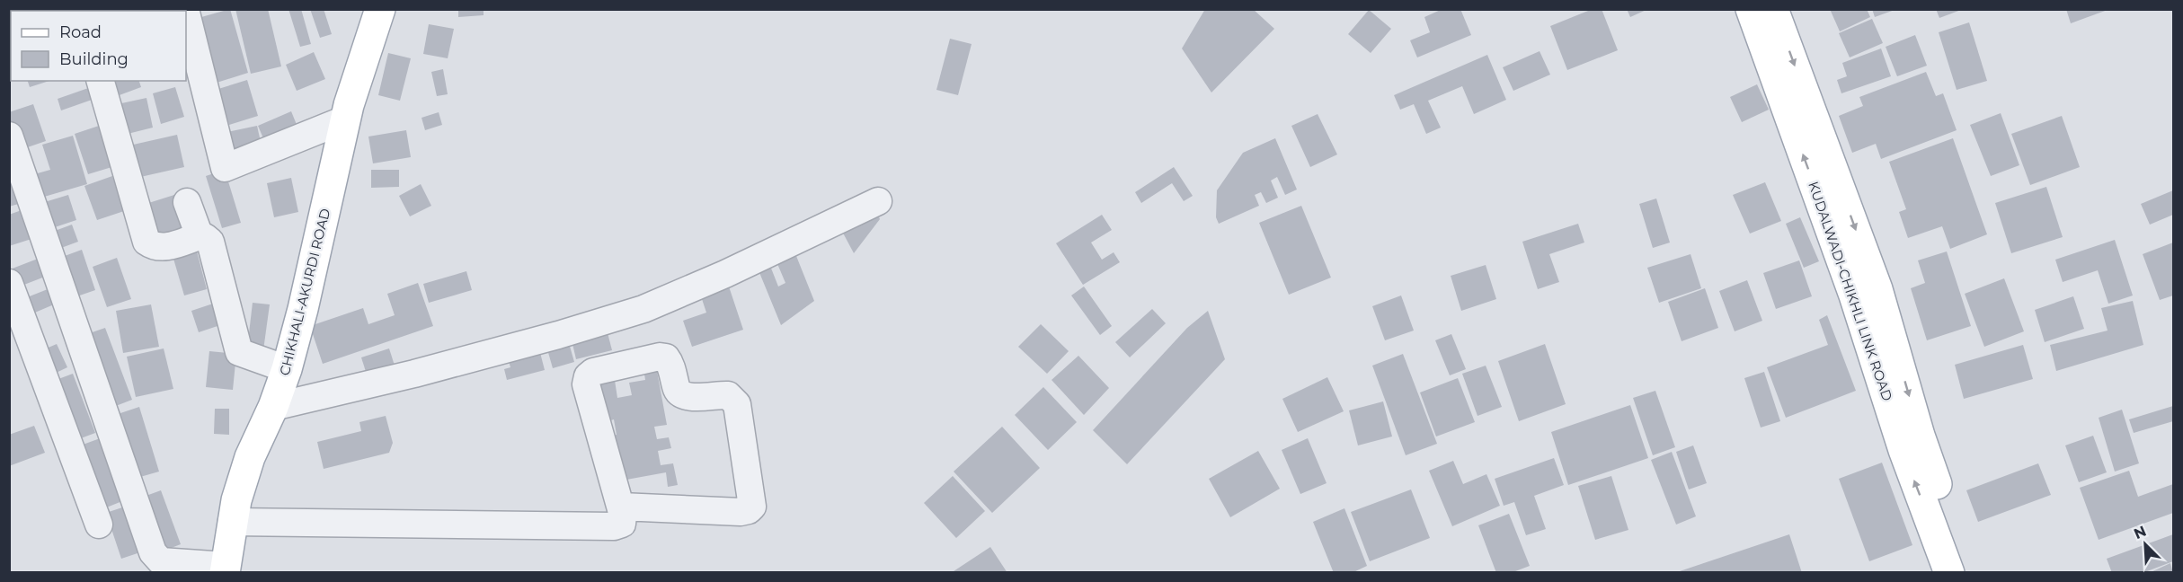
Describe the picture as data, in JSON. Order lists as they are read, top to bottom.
{
  "streets": {
    "main road": ["KUDALWADI-CHIKHLI LINK ROAD", "CHIKHALI-AKURDI ROAD"]
  },
  "legend": ["Road", "Building"],
  "north": "top left"
}
